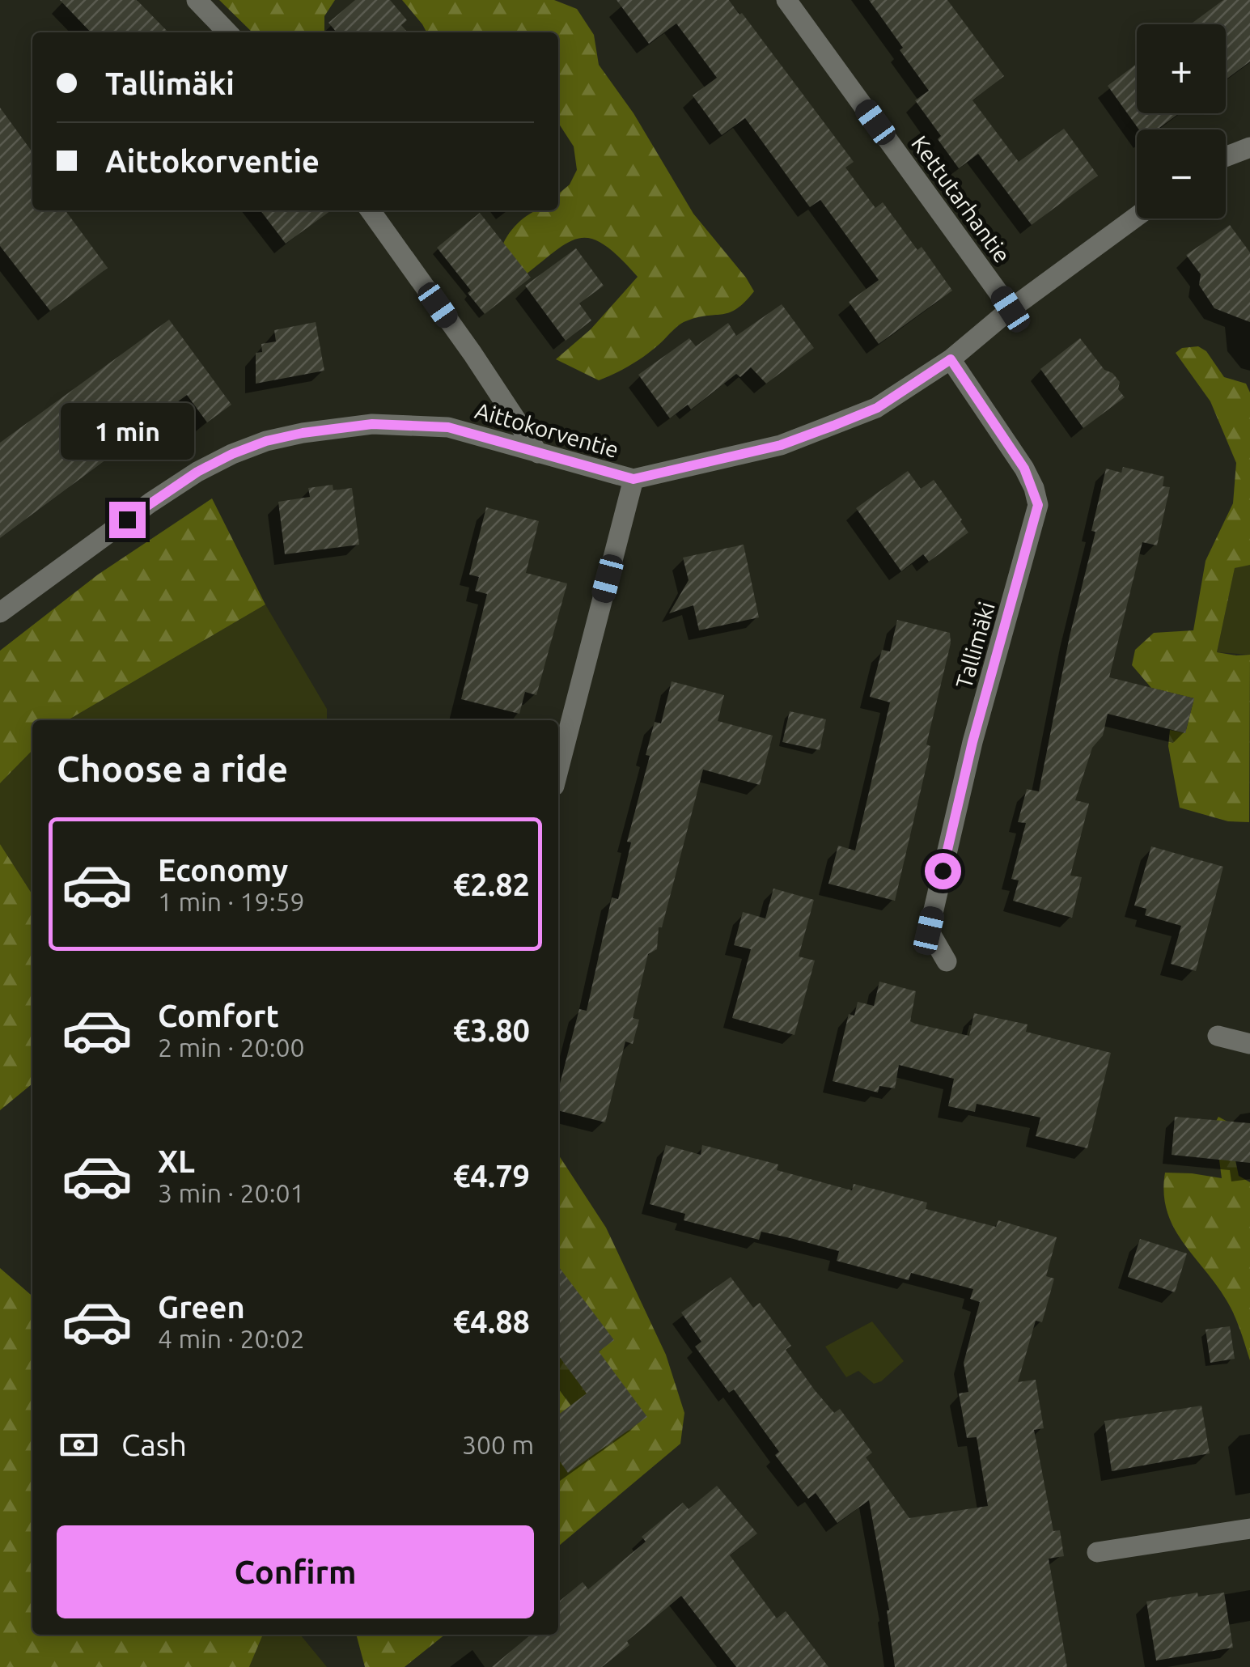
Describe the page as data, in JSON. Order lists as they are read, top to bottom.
{
  "streets": {
    "street": ["Kettutarhantie", "Aittokorventie", "Tallimäki"]
  },
  "crossings": [
    ["Kettutarhantie", "Aittokorventie"],
    ["Aittokorventie", "Tallimäki"]
  ],
  "page": {
    "map_buttons": ["+", "−"],
    "banner": ["Tallimäki", "Aittokorventie"],
    "bubble": "1 min",
    "heading": "Choose a ride",
    "list": [
      {
        "name": "Economy",
        "note": "1 min · 19:59",
        "value": "€2.82"
      },
      {
        "name": "Comfort",
        "note": "2 min · 20:00",
        "value": "€3.80"
      },
      {
        "name": "XL",
        "note": "3 min · 20:01",
        "value": "€4.79"
      },
      {
        "name": "Green",
        "note": "4 min · 20:02",
        "value": "€4.88"
      }
    ],
    "pay": ["Cash", "300 m"],
    "buttons": "Confirm"
  }
}
